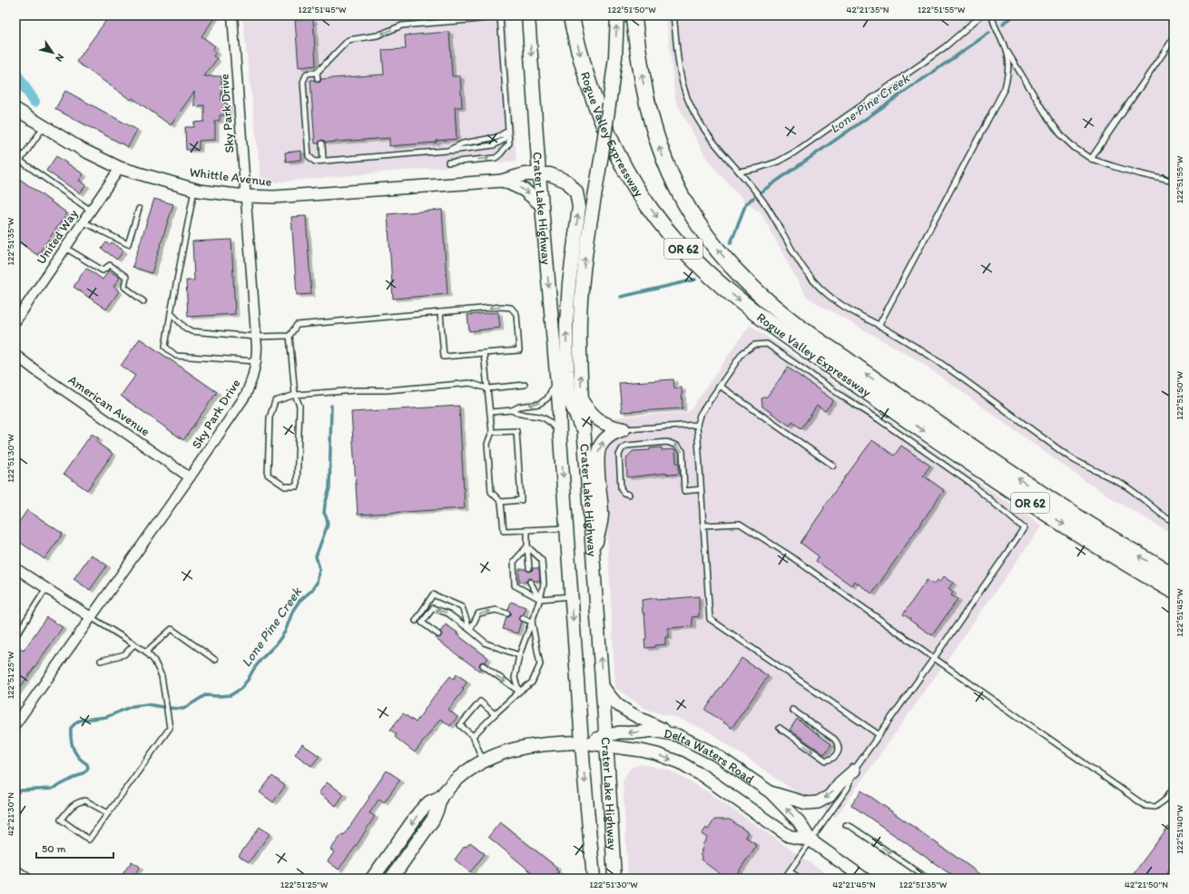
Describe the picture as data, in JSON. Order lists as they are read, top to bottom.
{
  "streets": {
    "highway": ["Rogue Valley Expressway", "OR 62"],
    "main road": ["Crater Lake Highway", "Delta Waters Road"],
    "street": [
      "Sky Park Drive",
      "Whittle Avenue",
      "United Way",
      "American Avenue"
    ]
  },
  "crossings": [
    ["Sky Park Drive", "Whittle Avenue"],
    ["Sky Park Drive", "American Avenue"],
    ["Whittle Avenue", "United Way"],
    ["Crater Lake Highway", "Delta Waters Road"]
  ],
  "water": ["Lone Pine Creek"],
  "scale_bar": "50 m",
  "north": "bottom right",
  "coordinates": [
    "122°51'45\"W",
    "122°51'50\"W",
    "42°21'35\"N",
    "122°51'55\"W",
    "122°51'35\"W",
    "122°51'30\"W",
    "122°51'25\"W",
    "42°21'30\"N",
    "122°51'40\"W",
    "42°21'45\"N",
    "42°21'50\"N"
  ]
}
